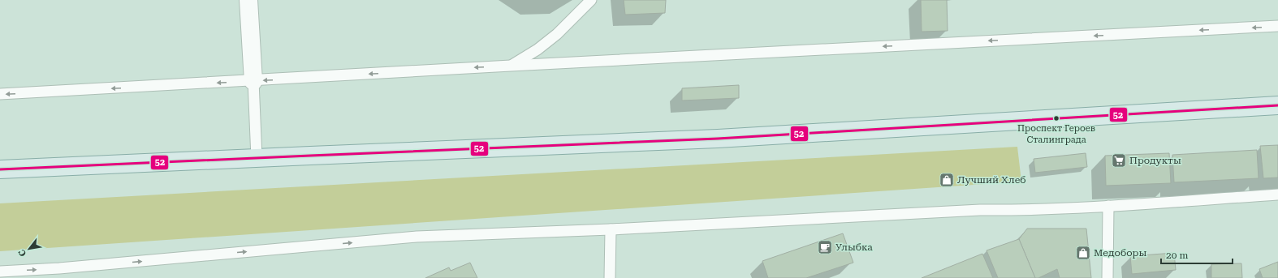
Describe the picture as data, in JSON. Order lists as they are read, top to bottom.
{
  "places": {
    "other": ["Проспект Героев Сталинграда"],
    "supermarket": ["Продукты"],
    "shop": ["Лучший Хлеб", "Медоборы"],
    "cafe": ["Улыбка"]
  },
  "lines": ["transit line 52"],
  "scale_bar": "20 m",
  "north": "bottom left"
}
